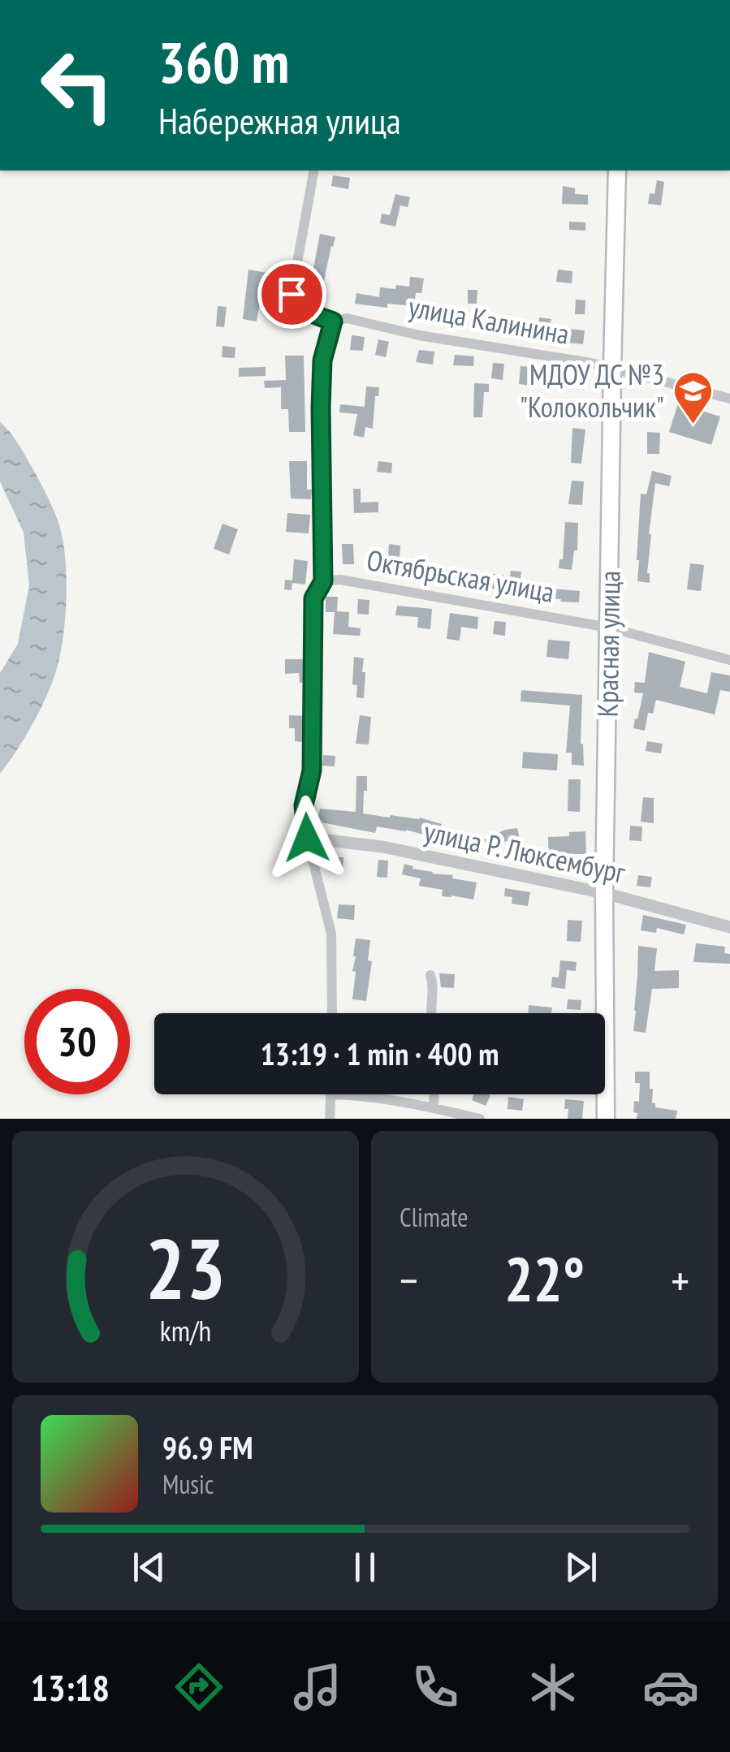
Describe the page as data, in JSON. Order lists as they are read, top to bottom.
{
  "streets": {
    "main road": ["Красная улица"],
    "street": ["улица Калинина", "Октябрьская улица", "улица Р. Люксембург"]
  },
  "crossings": [
    ["улица Калинина", "Красная улица"],
    ["Октябрьская улица", "Красная улица"],
    ["Красная улица", "улица Р. Люксембург"]
  ],
  "places": {
    "school or university": ["МДОУ ДС №3 \"Колокольчик\""]
  },
  "page": {
    "turn": ["360 m", "Набережная улица"],
    "limit": "30",
    "trip": "13:19 · 1 min · 400 m",
    "tile": "Climate",
    "heat": ["−", "22°", "+"],
    "song": ["96.9 FM", "Music"],
    "tabs": "13:18",
    "gauge": ["23", "km/h"]
  }
}
